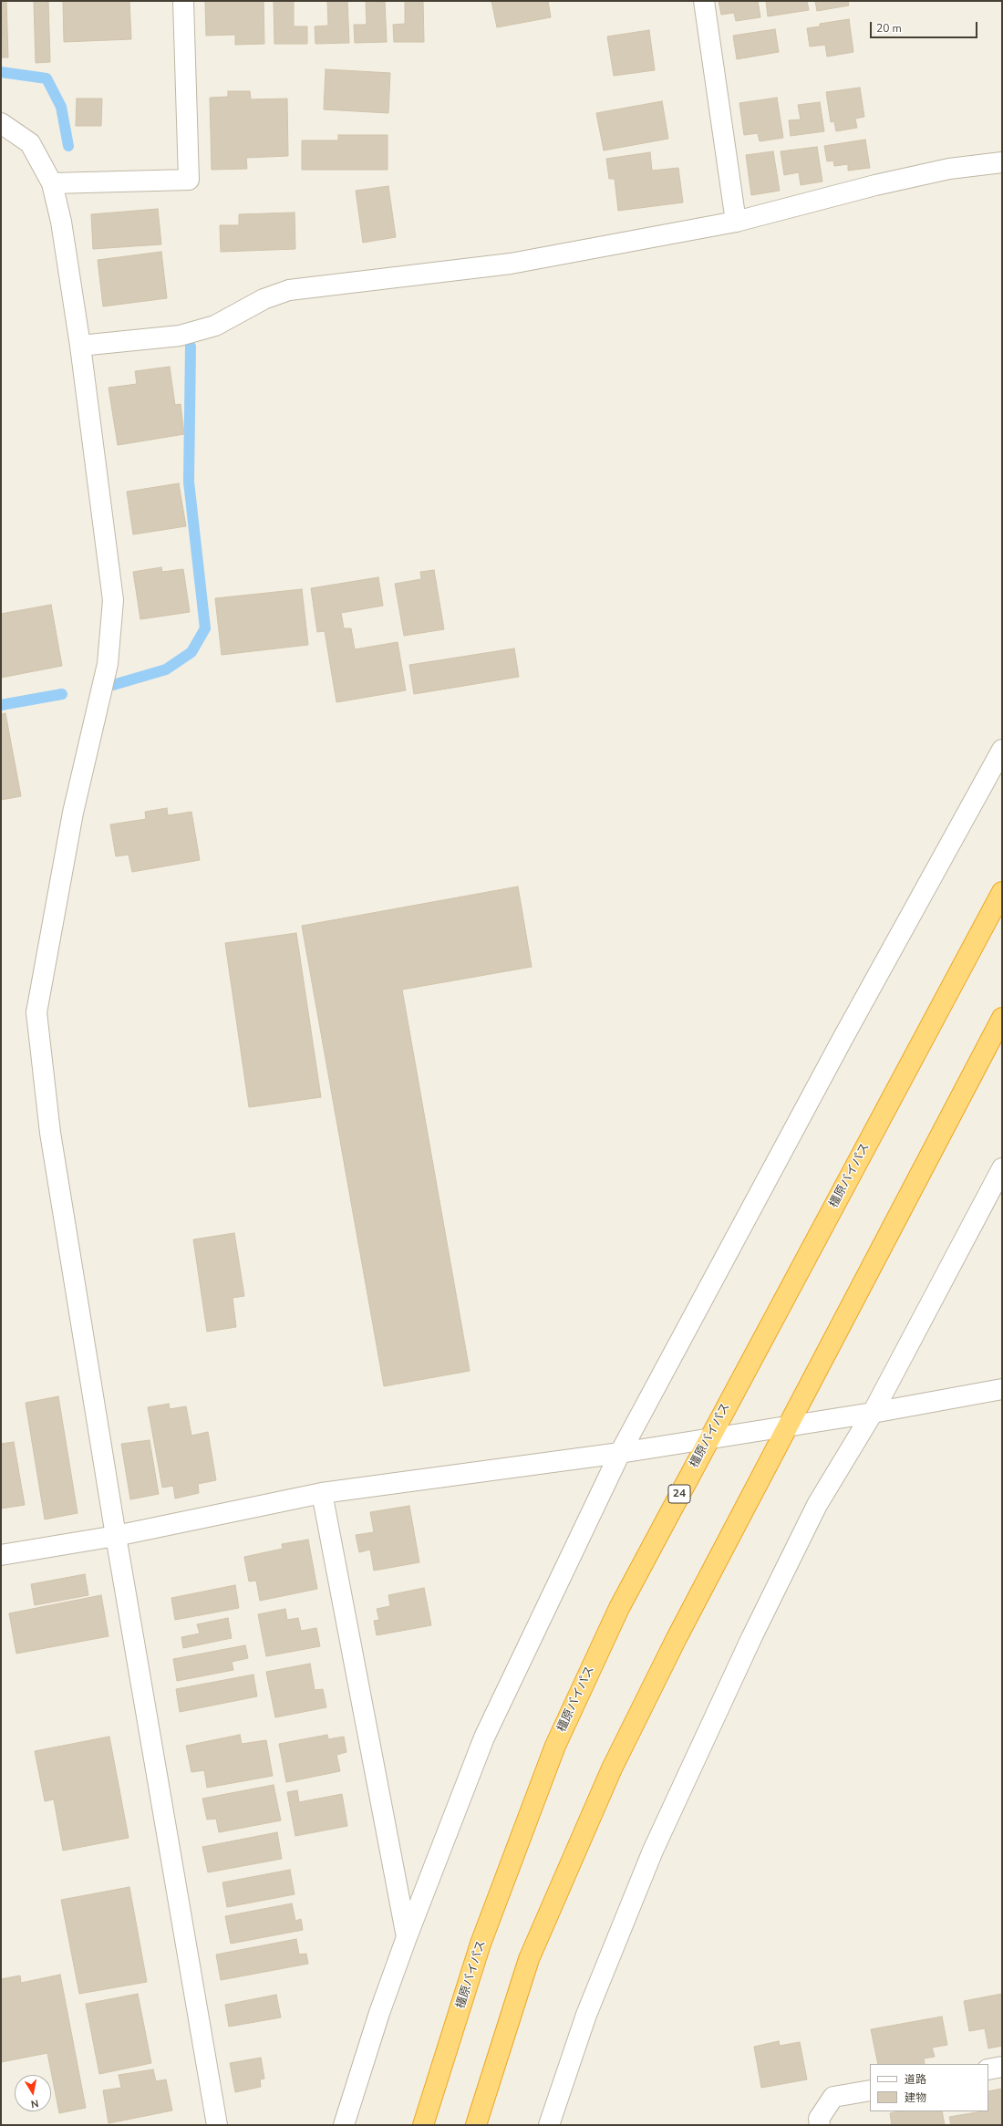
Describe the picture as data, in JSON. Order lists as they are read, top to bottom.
{
  "streets": {
    "highway": ["橿原バイパス", "24"]
  },
  "legend": ["道路", "建物"],
  "scale_bar": "20 m",
  "north": "bottom"
}
